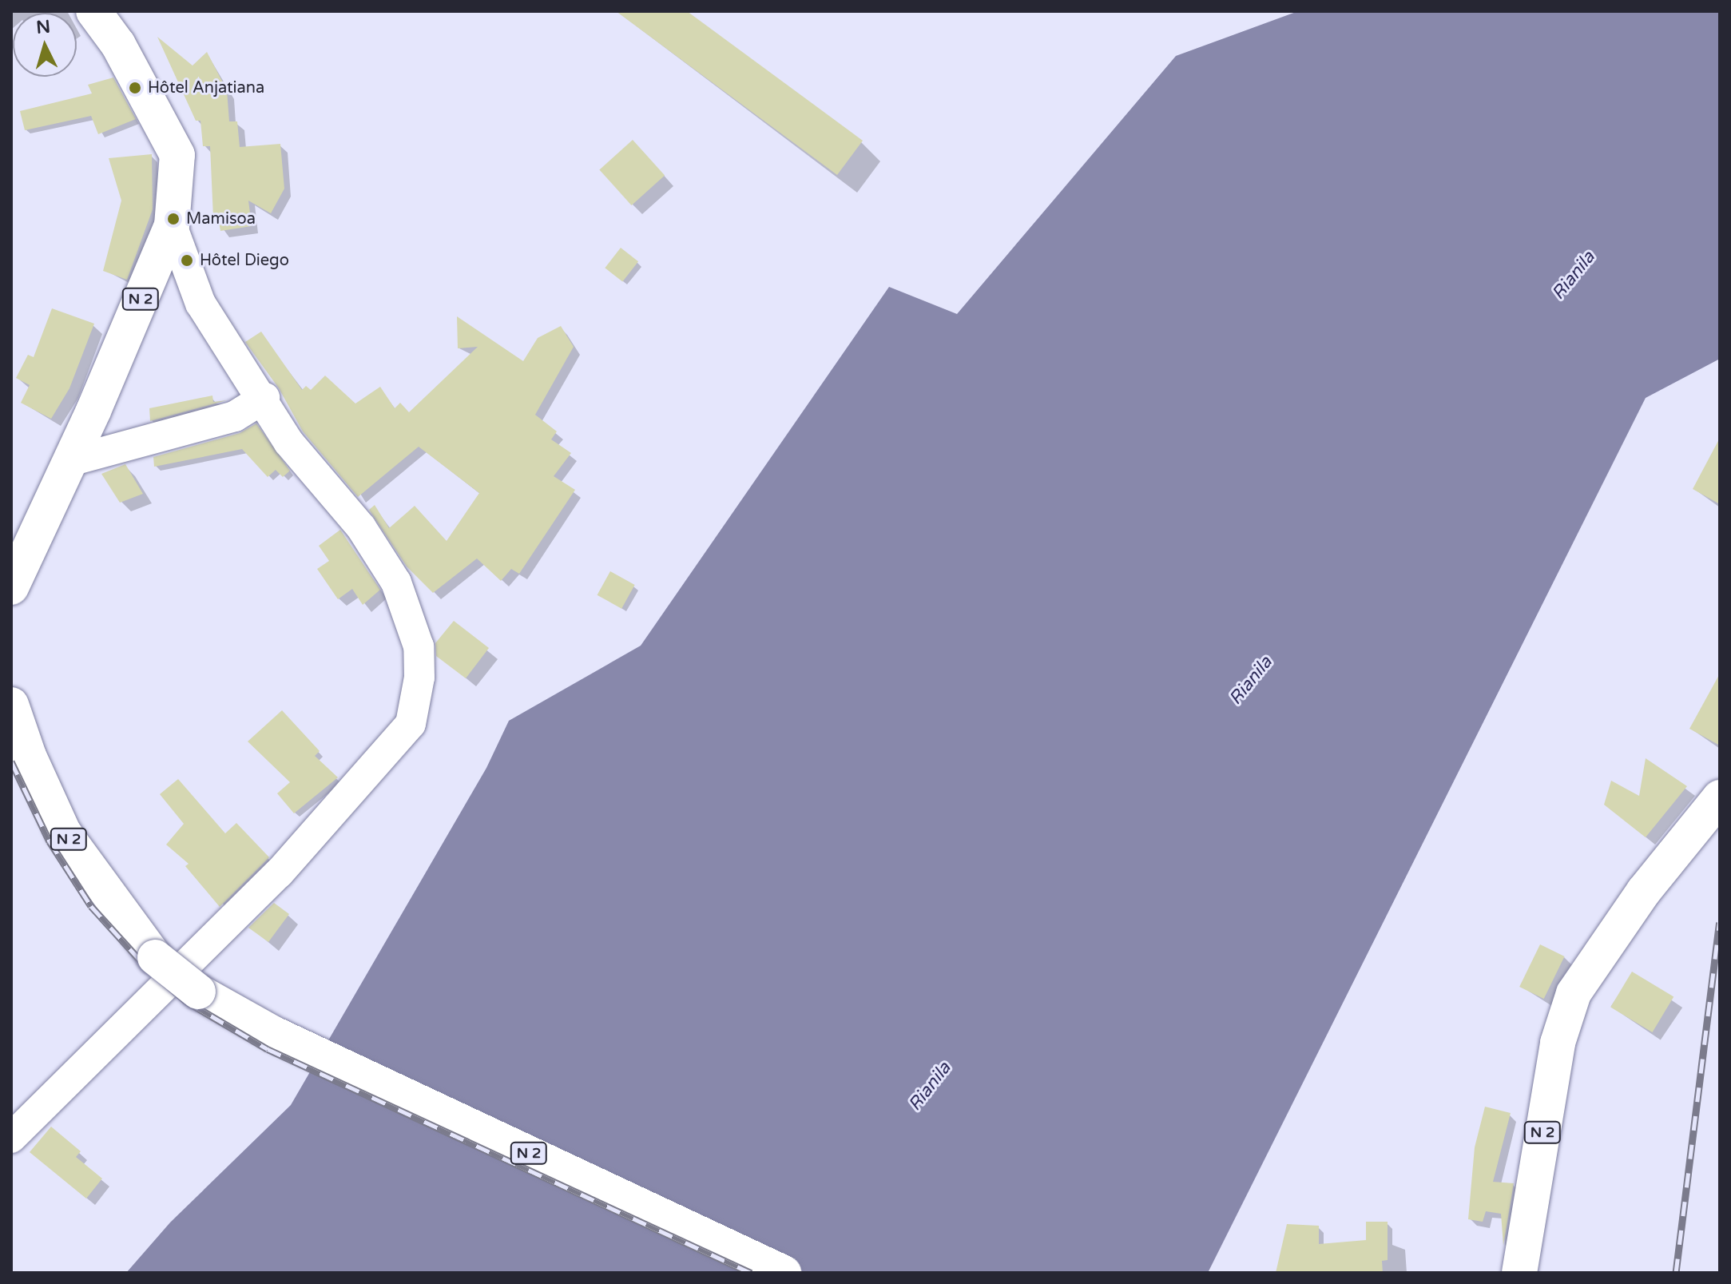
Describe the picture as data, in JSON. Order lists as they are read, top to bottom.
{
  "streets": {
    "main road": ["N 2"]
  },
  "water": ["Rianila"],
  "places": ["Hôtel Anjatiana", "Mamisoa", "Hôtel Diego"],
  "north": "top"
}
